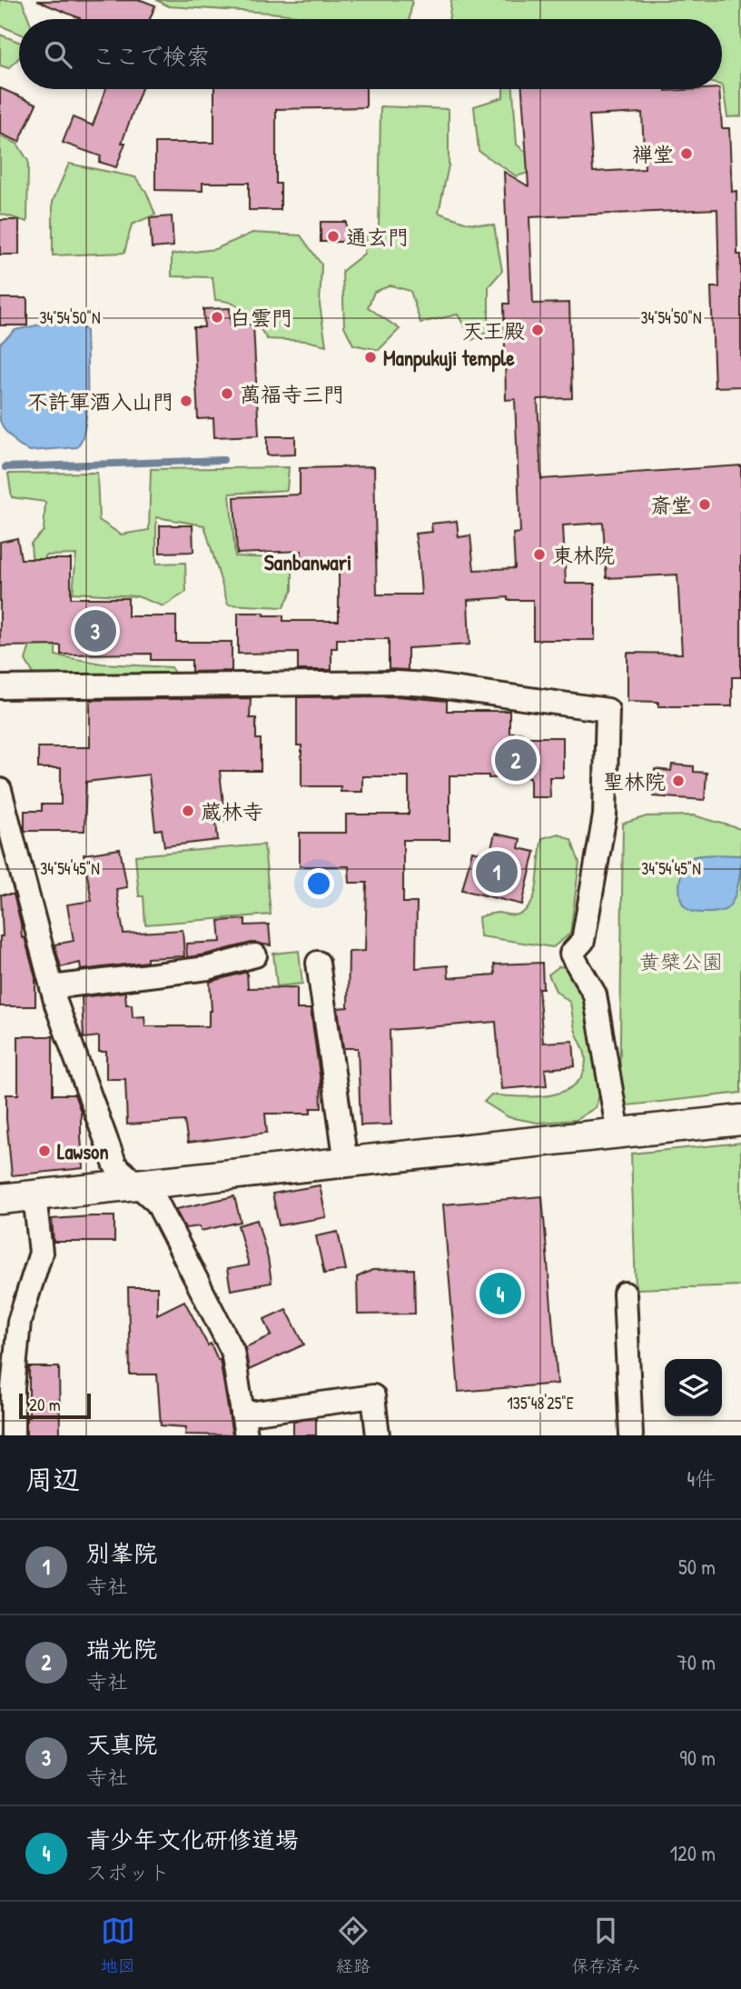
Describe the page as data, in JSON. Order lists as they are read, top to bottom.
{
  "districts": ["Sanbanwari"],
  "parks": ["黄檗公園"],
  "places": [
    "禅堂",
    "通玄門",
    "白雲門",
    "天王殿",
    "Manpukuji temple",
    "萬福寺三門",
    "不許軍酒入山門",
    "斎堂",
    "東林院",
    "聖林院",
    "蔵林寺",
    "Lawson"
  ],
  "scale_bar": "20 m",
  "page": {
    "search": "ここで検索",
    "pins": [
      "3",
      "2",
      "1",
      "4"
    ],
    "scale": "20 m",
    "heading": ["周辺", "4件"],
    "list": [
      {
        "mark": "1",
        "name": "別峯院",
        "note": "寺社",
        "value": "50 m"
      },
      {
        "mark": "2",
        "name": "瑞光院",
        "note": "寺社",
        "value": "70 m"
      },
      {
        "mark": "3",
        "name": "天真院",
        "note": "寺社",
        "value": "90 m"
      },
      {
        "mark": "4",
        "name": "青少年文化研修道場",
        "note": "スポット",
        "value": "120 m"
      }
    ],
    "nav": ["地図", "経路", "保存済み"]
  },
  "coordinates": ["34°54'50\"N", "34°54'45\"N", "135°48'25\"E"]
}
